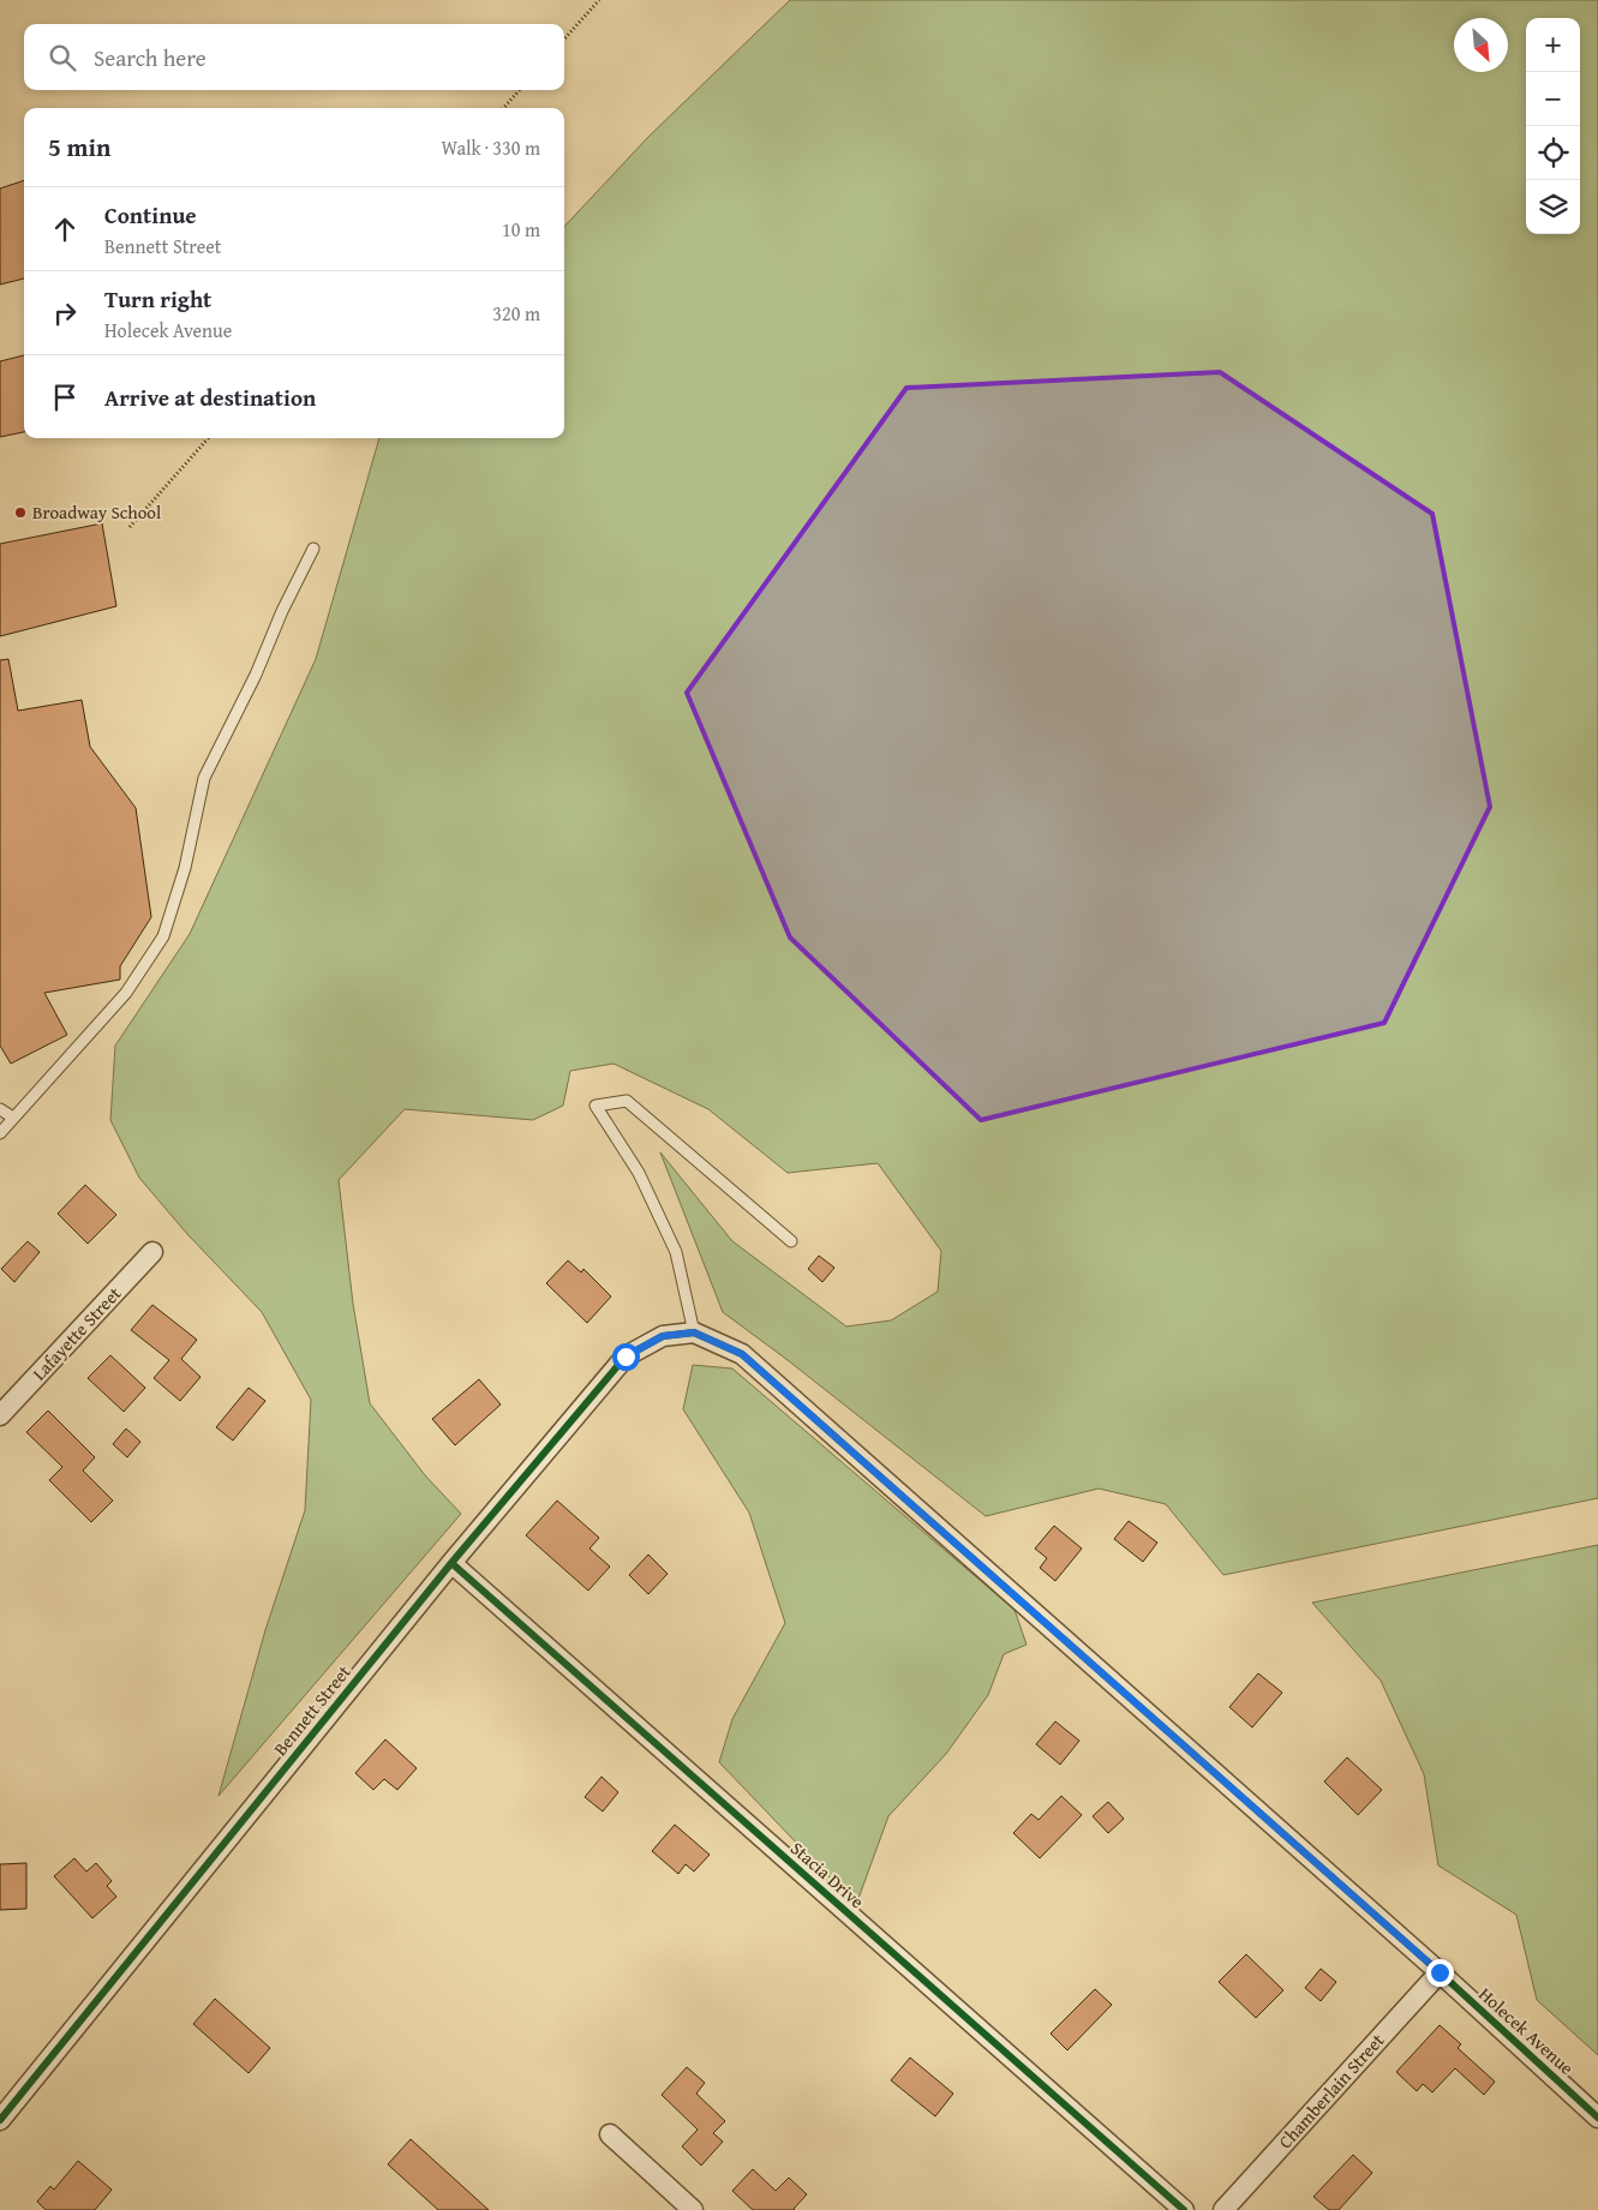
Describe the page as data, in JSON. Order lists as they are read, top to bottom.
{
  "streets": {
    "street": [
      "Lafayette Street",
      "Bennett Street",
      "Stacia Drive",
      "Holecek Avenue",
      "Chamberlain Street"
    ]
  },
  "crossings": [
    ["Bennett Street", "Stacia Drive"],
    ["Bennett Street", "Holecek Avenue"],
    ["Holecek Avenue", "Chamberlain Street"]
  ],
  "places": ["Broadway School"],
  "north": "bottom right",
  "page": {
    "map_buttons": ["+", "−"],
    "search": "Search here",
    "heading": ["5 min", "Walk · 330 m"],
    "list": [
      ["Continue", "Bennett Street", "10 m"],
      ["Turn right", "Holecek Avenue", "320 m"],
      "Arrive at destination"
    ]
  }
}
